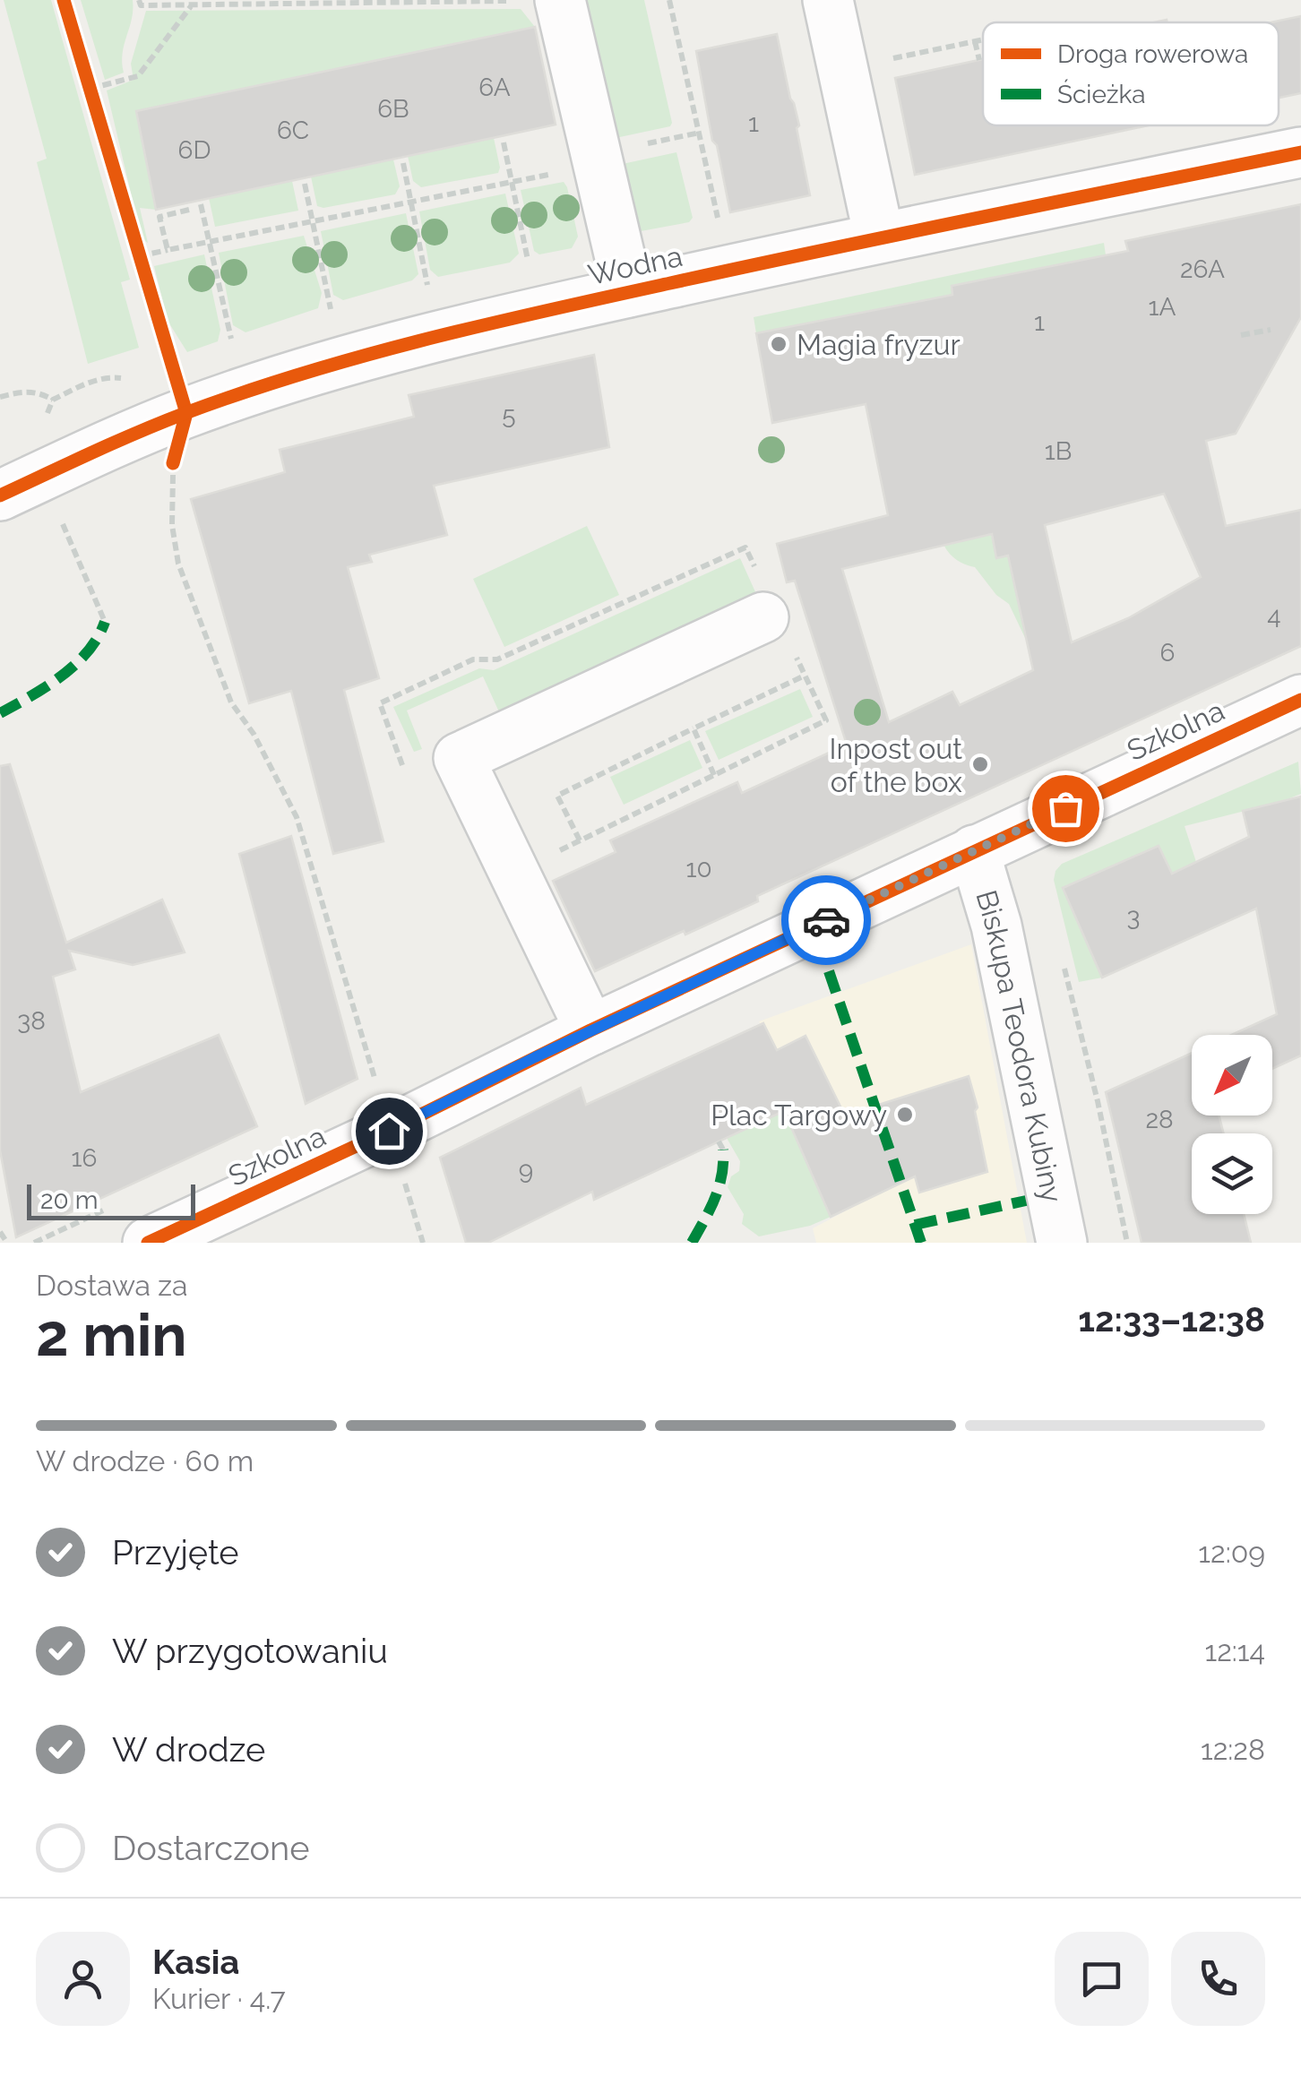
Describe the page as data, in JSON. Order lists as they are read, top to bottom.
{
  "streets": {
    "street": ["Wodna", "Szkolna", "Biskupa Teodora Kubiny"]
  },
  "crossings": [
    ["Szkolna", "Biskupa Teodora Kubiny"]
  ],
  "places": ["Magia fryzur", "Inpost out of the box", "Plac Targowy"],
  "house_numbers": [
    "6A",
    "6B",
    "1",
    "6C",
    "6D",
    "26A",
    "1A",
    "1",
    "5",
    "1B",
    "4",
    "6",
    "10",
    "3",
    "38",
    "28",
    "16",
    "9"
  ],
  "legend": ["Droga rowerowa", "Ścieżka"],
  "scale_bar": "20 m",
  "north": "bottom left",
  "page": {
    "scale": "20 m",
    "heading": ["2 min", "Dostawa za", "12:33–12:38"],
    "panel": ["Kasia", "Kurier · 4.7"],
    "bar": "W drodze · 60 m",
    "list": [
      ["Przyjęte", "12:09"],
      ["W przygotowaniu", "12:14"],
      ["W drodze", "12:28"],
      "Dostarczone"
    ]
  }
}
